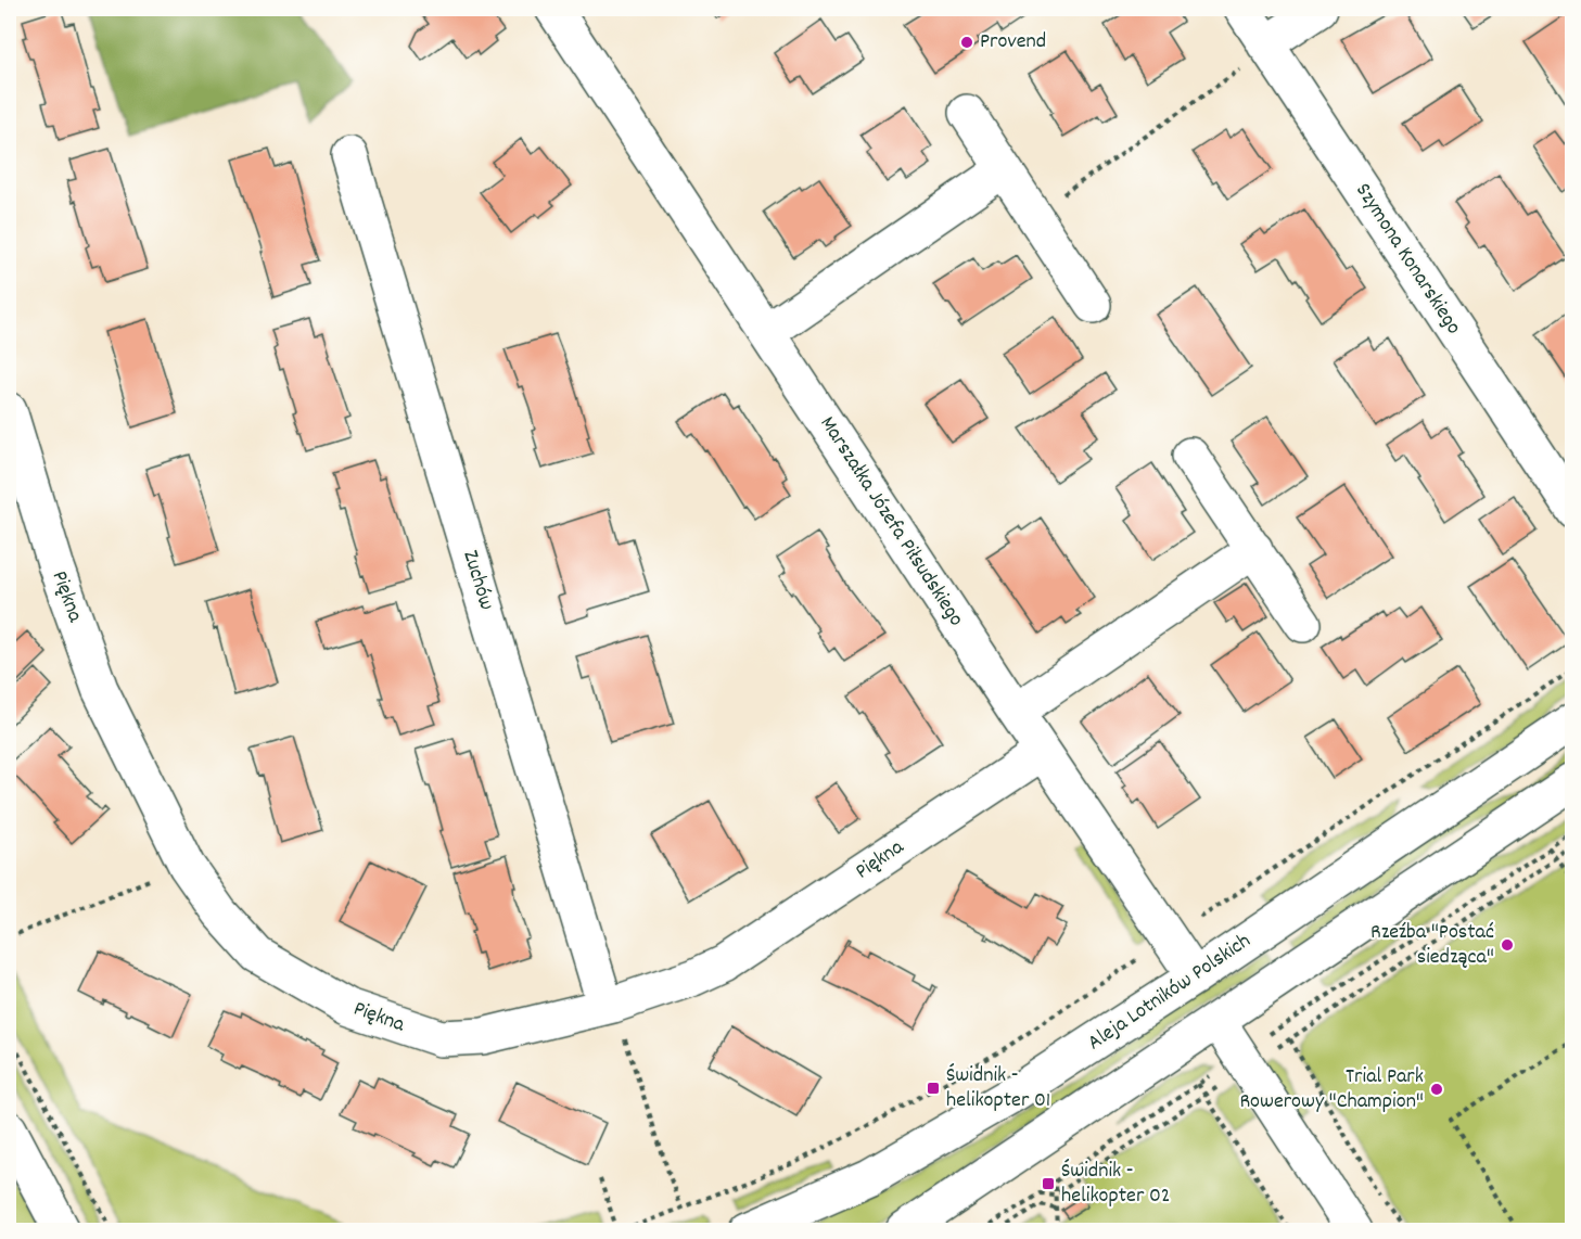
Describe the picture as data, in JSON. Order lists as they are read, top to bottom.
{
  "streets": {
    "street": [
      "Szymona Konarskiego",
      "Marszałka Józefa Piłsudskiego",
      "Zuchów",
      "Piękna",
      "Aleja Lotników Polskich"
    ]
  },
  "crossings": [
    ["Marszałka Józefa Piłsudskiego", "Piękna"],
    ["Marszałka Józefa Piłsudskiego", "Aleja Lotników Polskich"],
    ["Zuchów", "Piękna"]
  ],
  "places": {
    "other": ["Provend", "Rzeźba \"Postać siedząca\"", "Trial Park Rowerowy \"Champion\""],
    "transit": ["Świdnik - helikopter 01", "Świdnik - helikopter 02"]
  }
}
